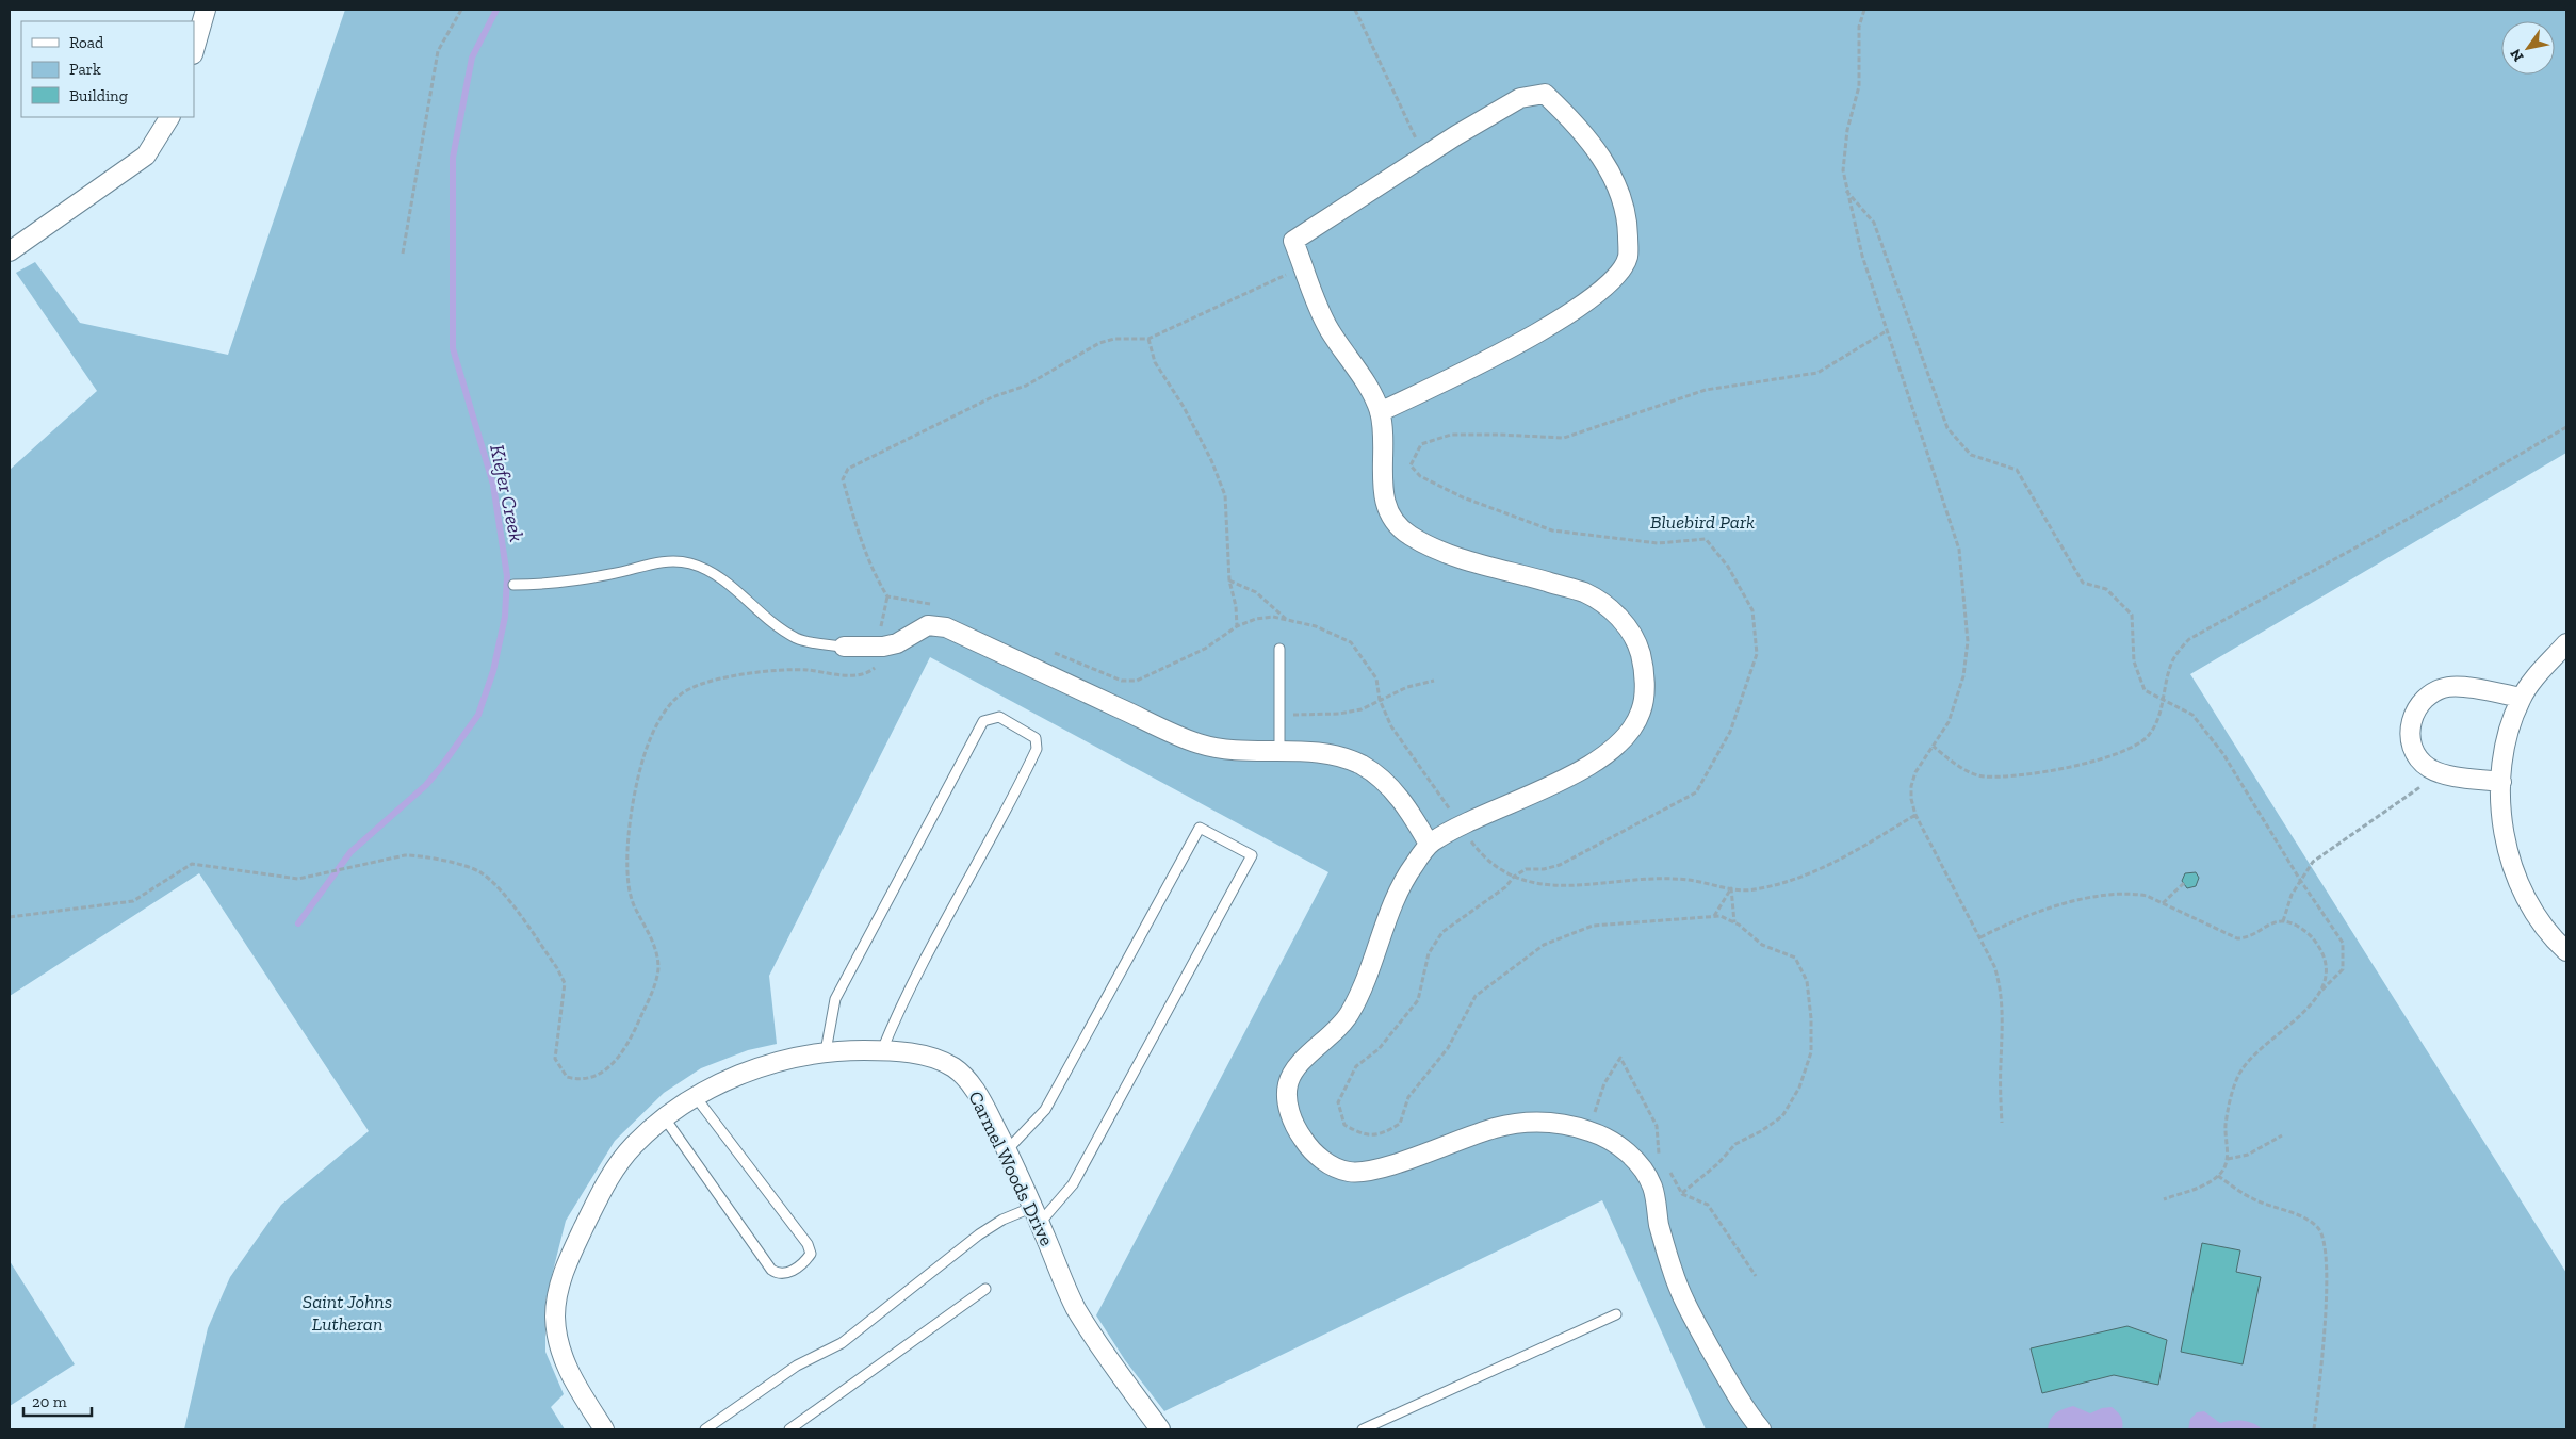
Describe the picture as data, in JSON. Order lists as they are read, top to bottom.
{
  "streets": {
    "street": ["Carmel Woods Drive"]
  },
  "water": ["Kiefer Creek"],
  "parks": ["Bluebird Park", "Saint Johns Lutheran"],
  "legend": ["Road", "Park", "Building"],
  "scale_bar": "20 m",
  "north": "bottom left"
}
